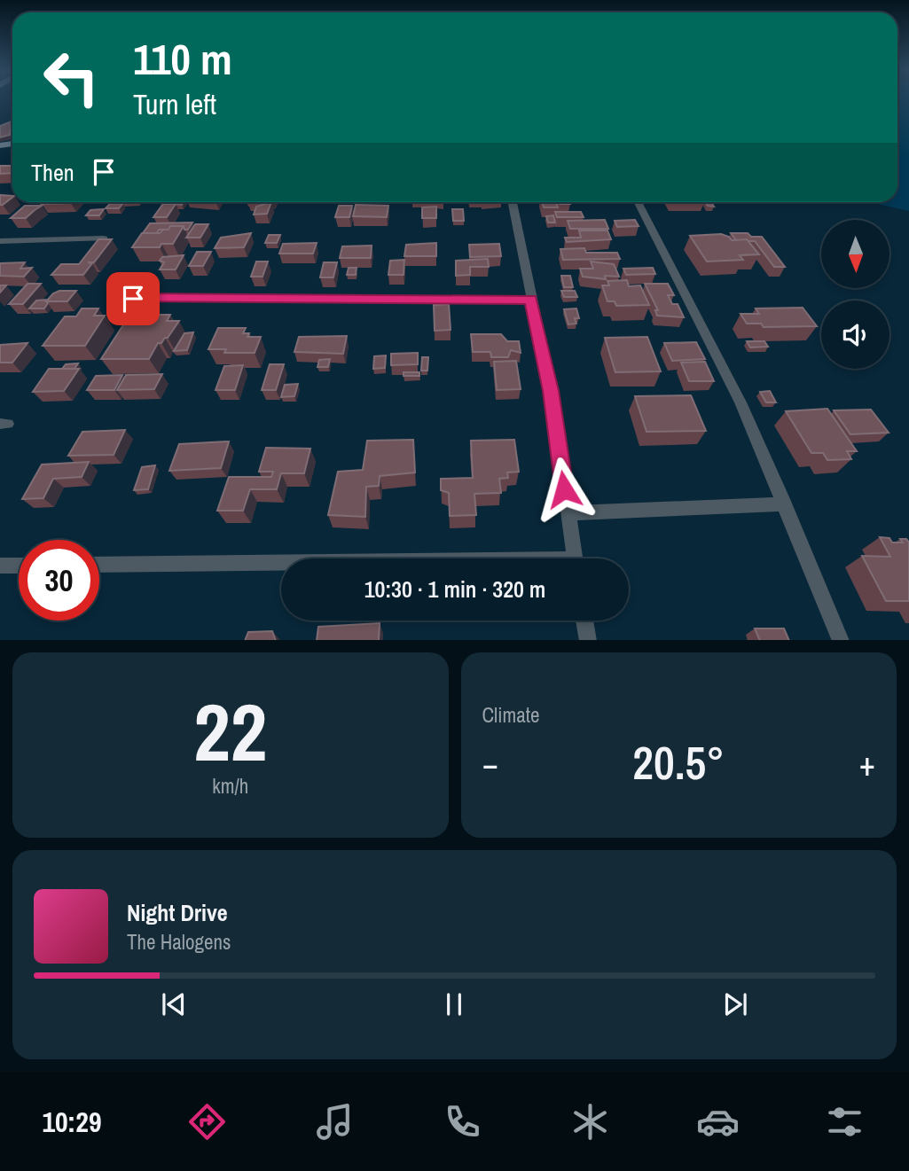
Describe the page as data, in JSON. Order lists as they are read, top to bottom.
{
  "north": "bottom",
  "page": {
    "turn": ["110 m", "Turn left"],
    "then": "Then",
    "limit": "30",
    "trip": "10:30 · 1 min · 320 m",
    "tile": [
      ["22", "km/h"],
      "Climate"
    ],
    "heat": ["−", "20.5°", "+"],
    "song": ["Night Drive", "The Halogens"],
    "tabs": "10:29"
  }
}
